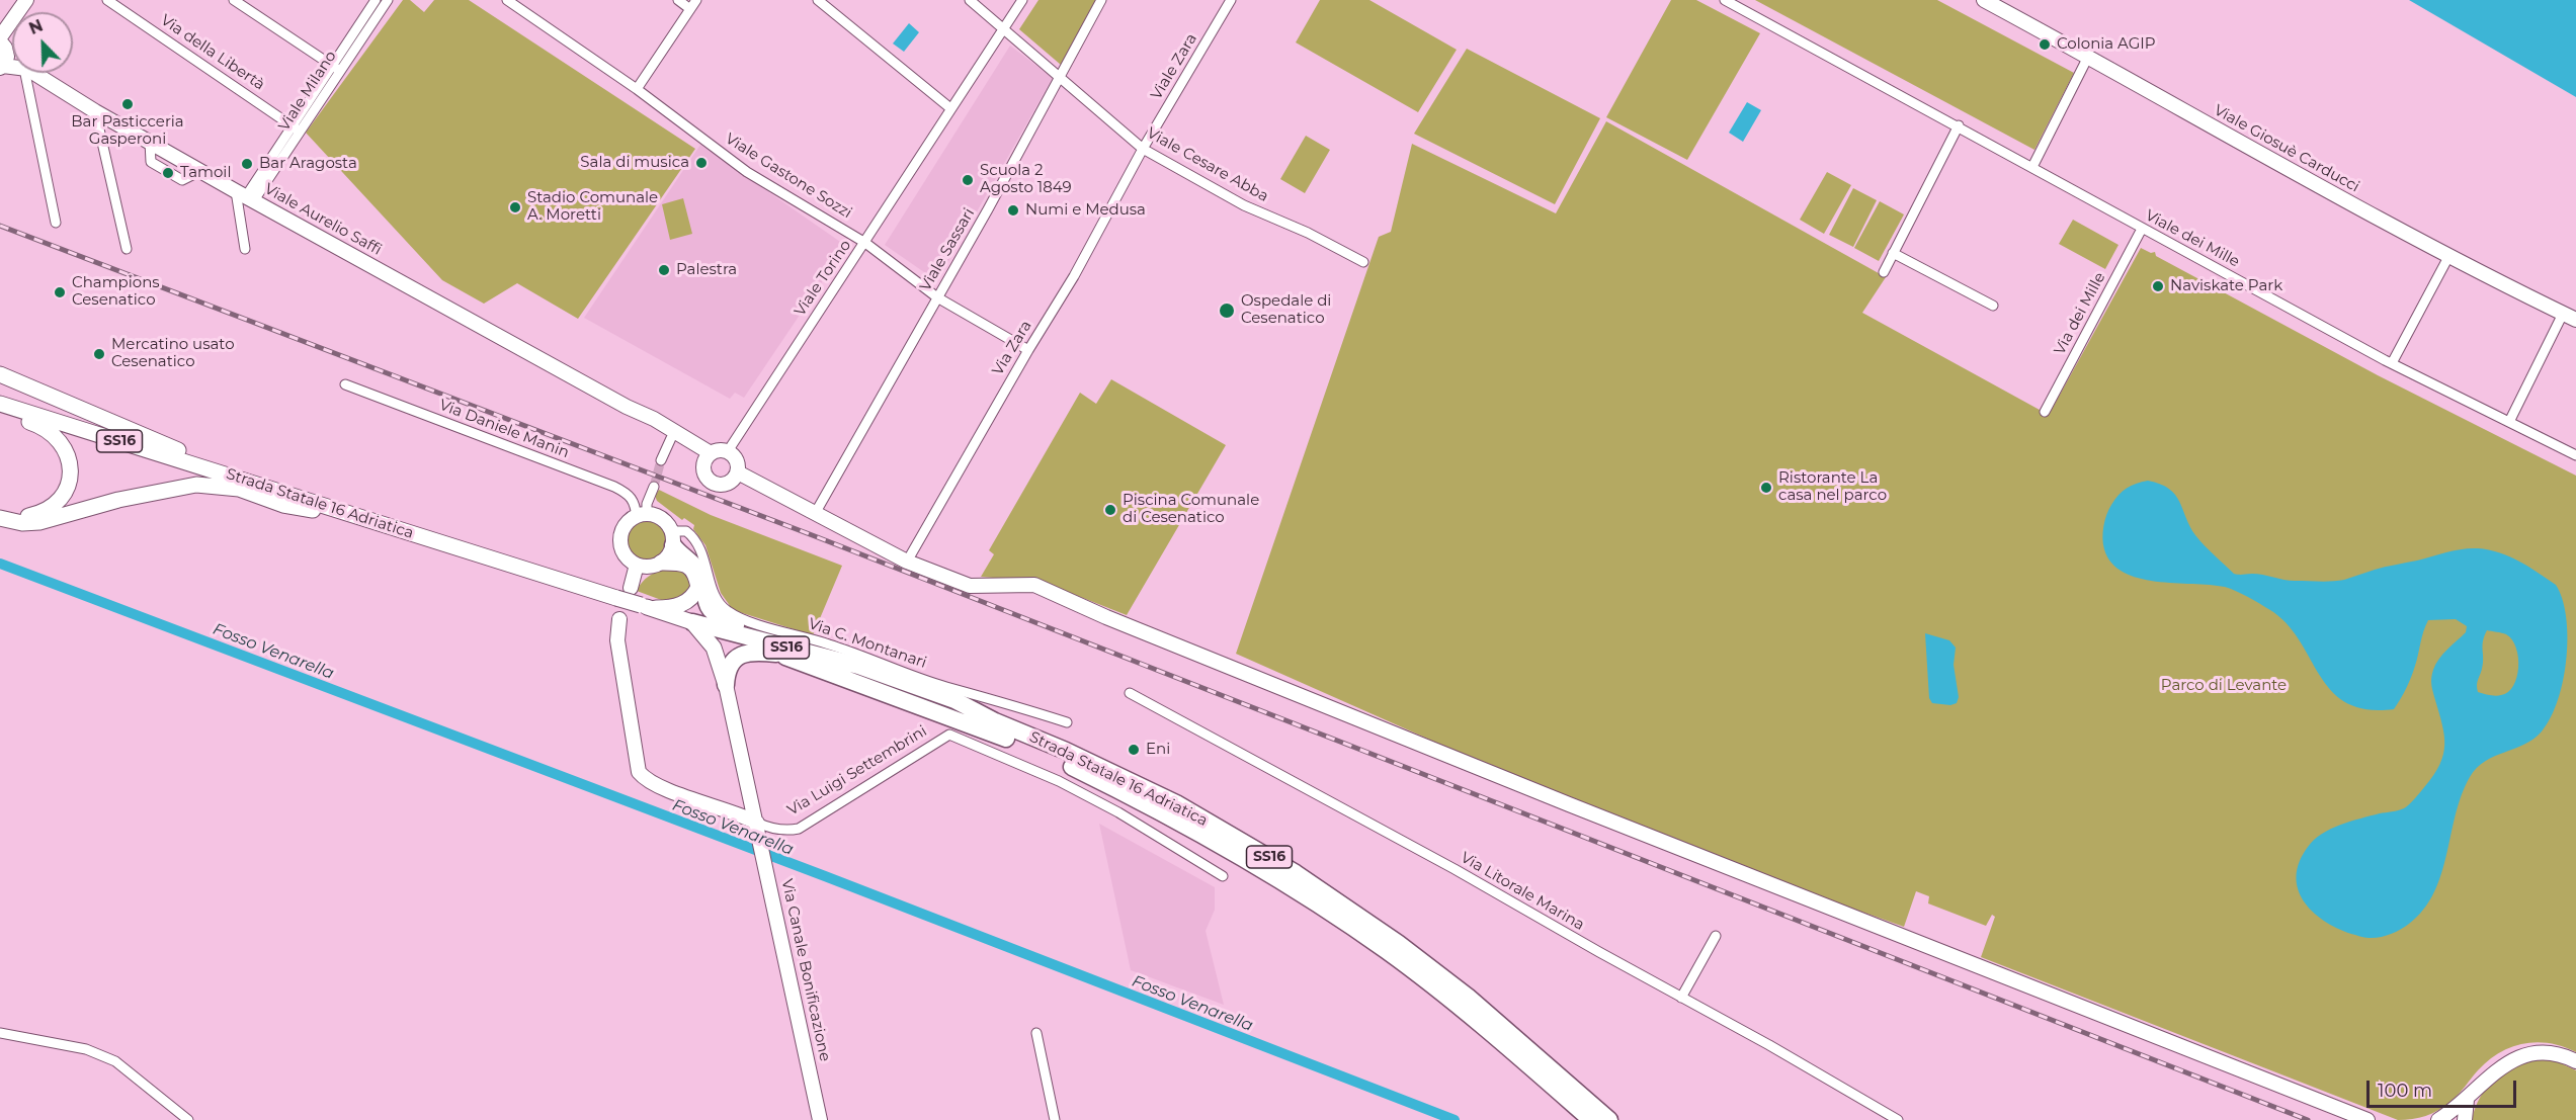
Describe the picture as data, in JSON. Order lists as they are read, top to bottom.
{
  "streets": {
    "highway": ["SS16", "Strada Statale 16 Adriatica"],
    "street": [
      "Via della Libertà",
      "Viale Zara",
      "Viale Milano",
      "Viale Giosuè Carducci",
      "Viale Cesare Abba",
      "Viale Gastone Sozzi",
      "Viale Aurelio Saffi",
      "Viale dei Mille",
      "Viale Sassari",
      "Viale Torino",
      "Via dei Mille",
      "Via Zara",
      "Via Daniele Manin",
      "Via C. Montanari",
      "Via Luigi Settembrini",
      "Via Litorale Marina",
      "Via Canale Bonificazione"
    ]
  },
  "crossings": [
    ["Via della Libertà", "Viale Milano"],
    ["Viale Zara", "Viale Cesare Abba"],
    ["Viale Zara", "Via Zara"],
    ["Viale Milano", "Viale Aurelio Saffi"],
    ["Viale Cesare Abba", "Viale Sassari"],
    ["Viale Cesare Abba", "Viale Torino"],
    ["Viale Cesare Abba", "Via Zara"],
    ["Viale Gastone Sozzi", "Viale Sassari"],
    ["Viale Gastone Sozzi", "Viale Torino"],
    ["Viale Gastone Sozzi", "Via Zara"],
    ["Viale Aurelio Saffi", "Viale Torino"],
    ["Viale dei Mille", "Via dei Mille"],
    ["Via Daniele Manin", "Via C. Montanari"],
    ["Via Luigi Settembrini", "Via Canale Bonificazione"]
  ],
  "water": ["Fosso Venarella"],
  "parks": ["Parco di Levante"],
  "places": [
    "Colonia AGIP",
    "Bar Pasticceria Gasperoni",
    "Sala di musica",
    "Bar Aragosta",
    "Tamoil",
    "Scuola 2 Agosto 1849",
    "Stadio Comunale A. Moretti",
    "Numi e Medusa",
    "Palestra",
    "Naviskate Park",
    "Champions Cesenatico",
    "Ospedale di Cesenatico",
    "Mercatino usato Cesenatico",
    "Ristorante La casa nel parco",
    "Piscina Comunale di Cesenatico",
    "Eni"
  ],
  "scale_bar": "100 m",
  "north": "top left"
}
